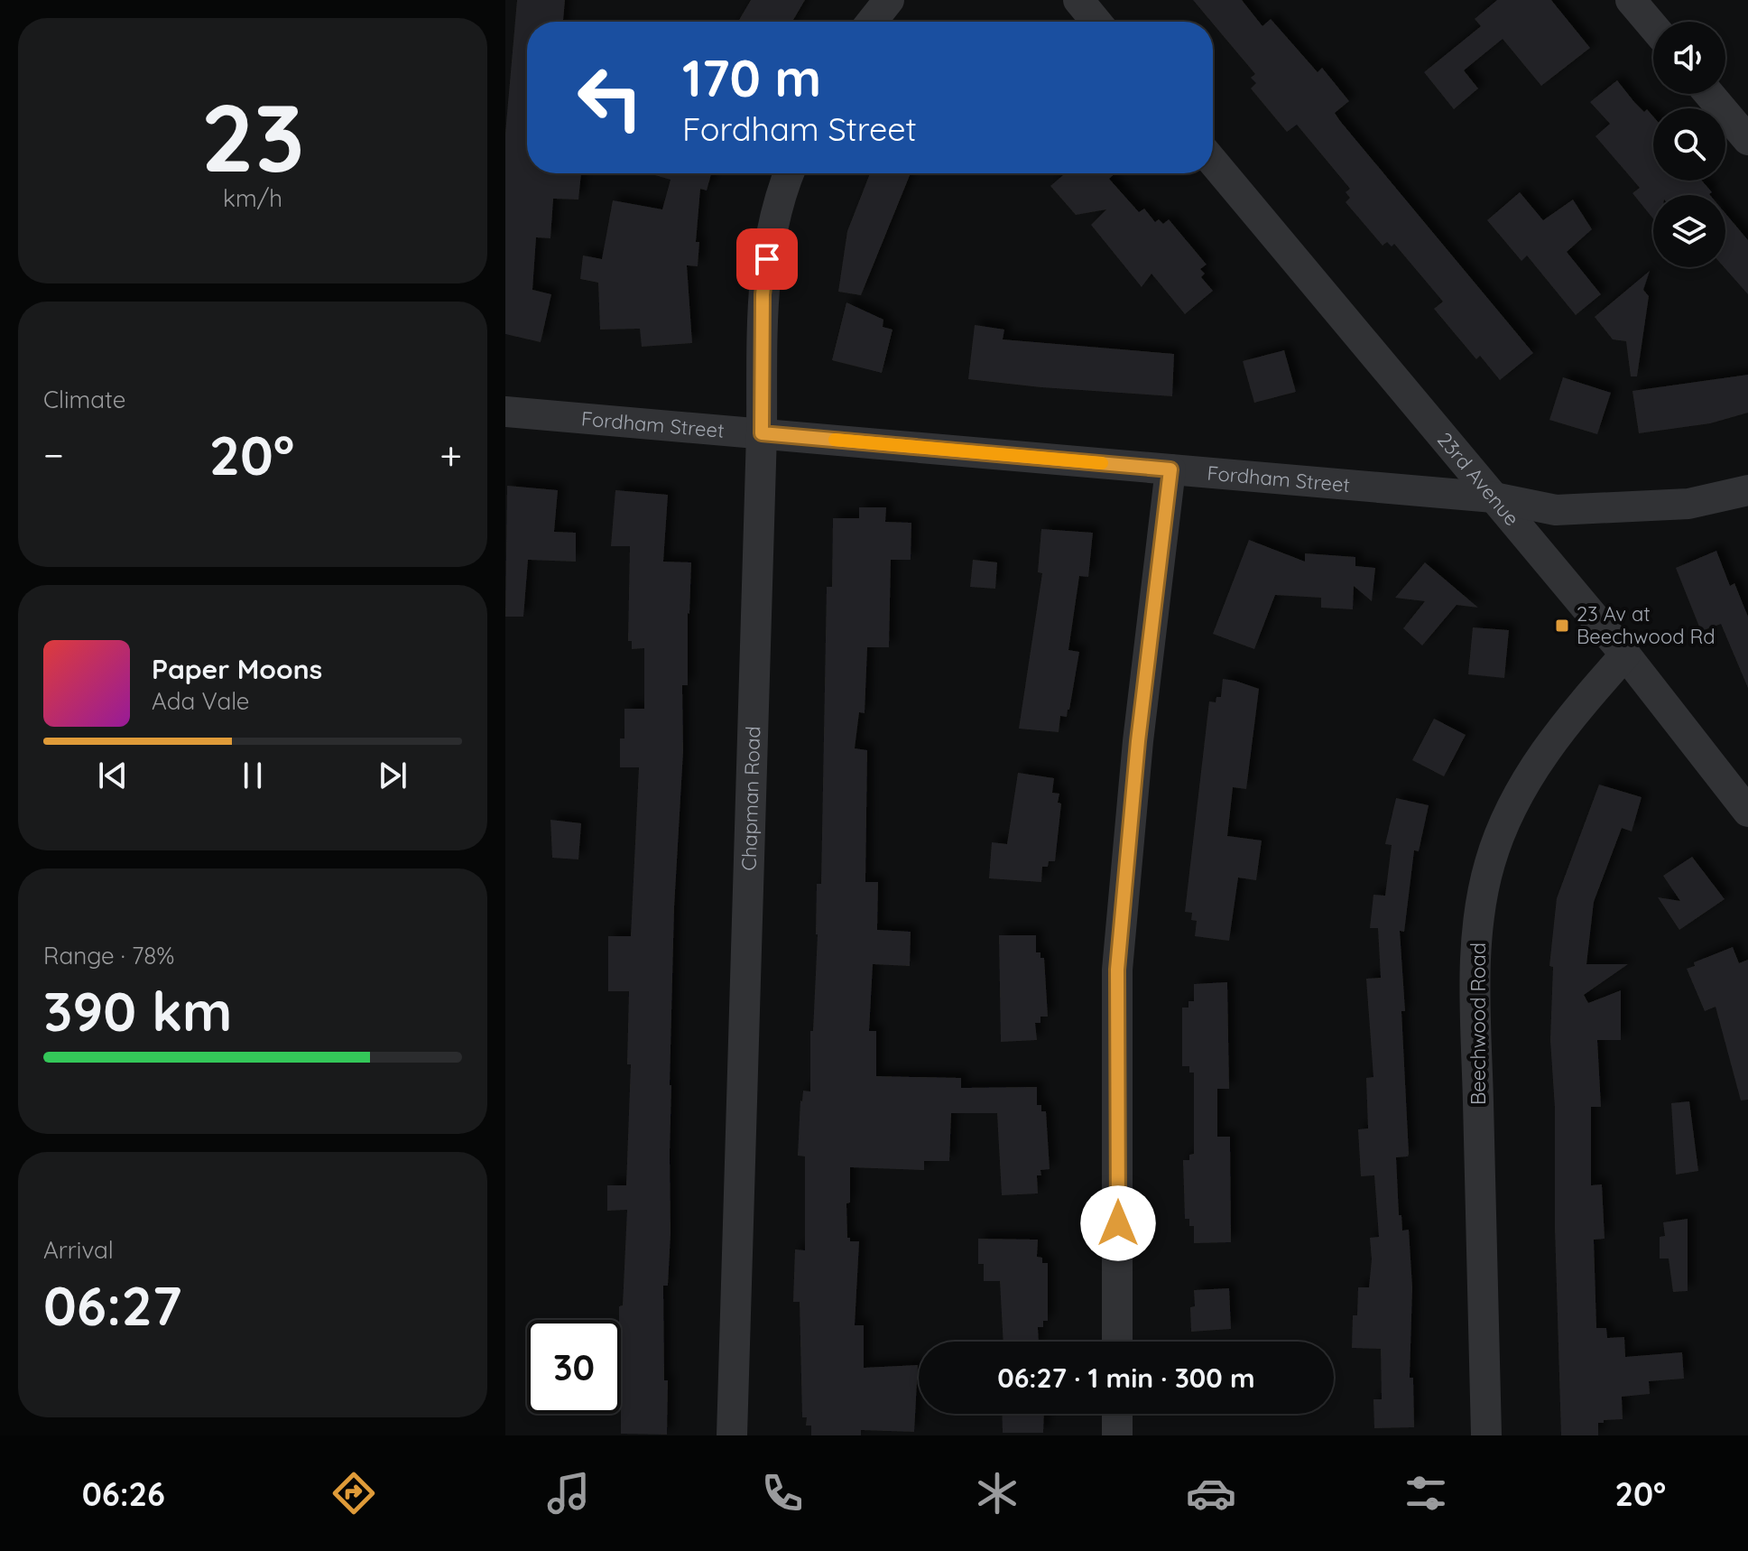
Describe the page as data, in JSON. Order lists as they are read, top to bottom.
{
  "streets": {
    "street": [
      "Fordham Street",
      "23rd Avenue",
      "Chapman Road",
      "Beechwood Road"
    ]
  },
  "crossings": [
    ["Fordham Street", "23rd Avenue"],
    ["Fordham Street", "Chapman Road"],
    ["23rd Avenue", "Beechwood Road"]
  ],
  "places": {
    "transit": ["23 Av at Beechwood Rd"]
  },
  "page": {
    "tile": [
      ["23", "km/h"],
      "Climate",
      ["Range · 78%", "390 km"],
      ["Arrival", "06:27"]
    ],
    "turn": ["170 m", "Fordham Street"],
    "heat": ["−", "20°", "+"],
    "song": ["Paper Moons", "Ada Vale"],
    "limit": "30",
    "trip": "06:27 · 1 min · 300 m",
    "tabs": ["06:26", "20°"]
  }
}
